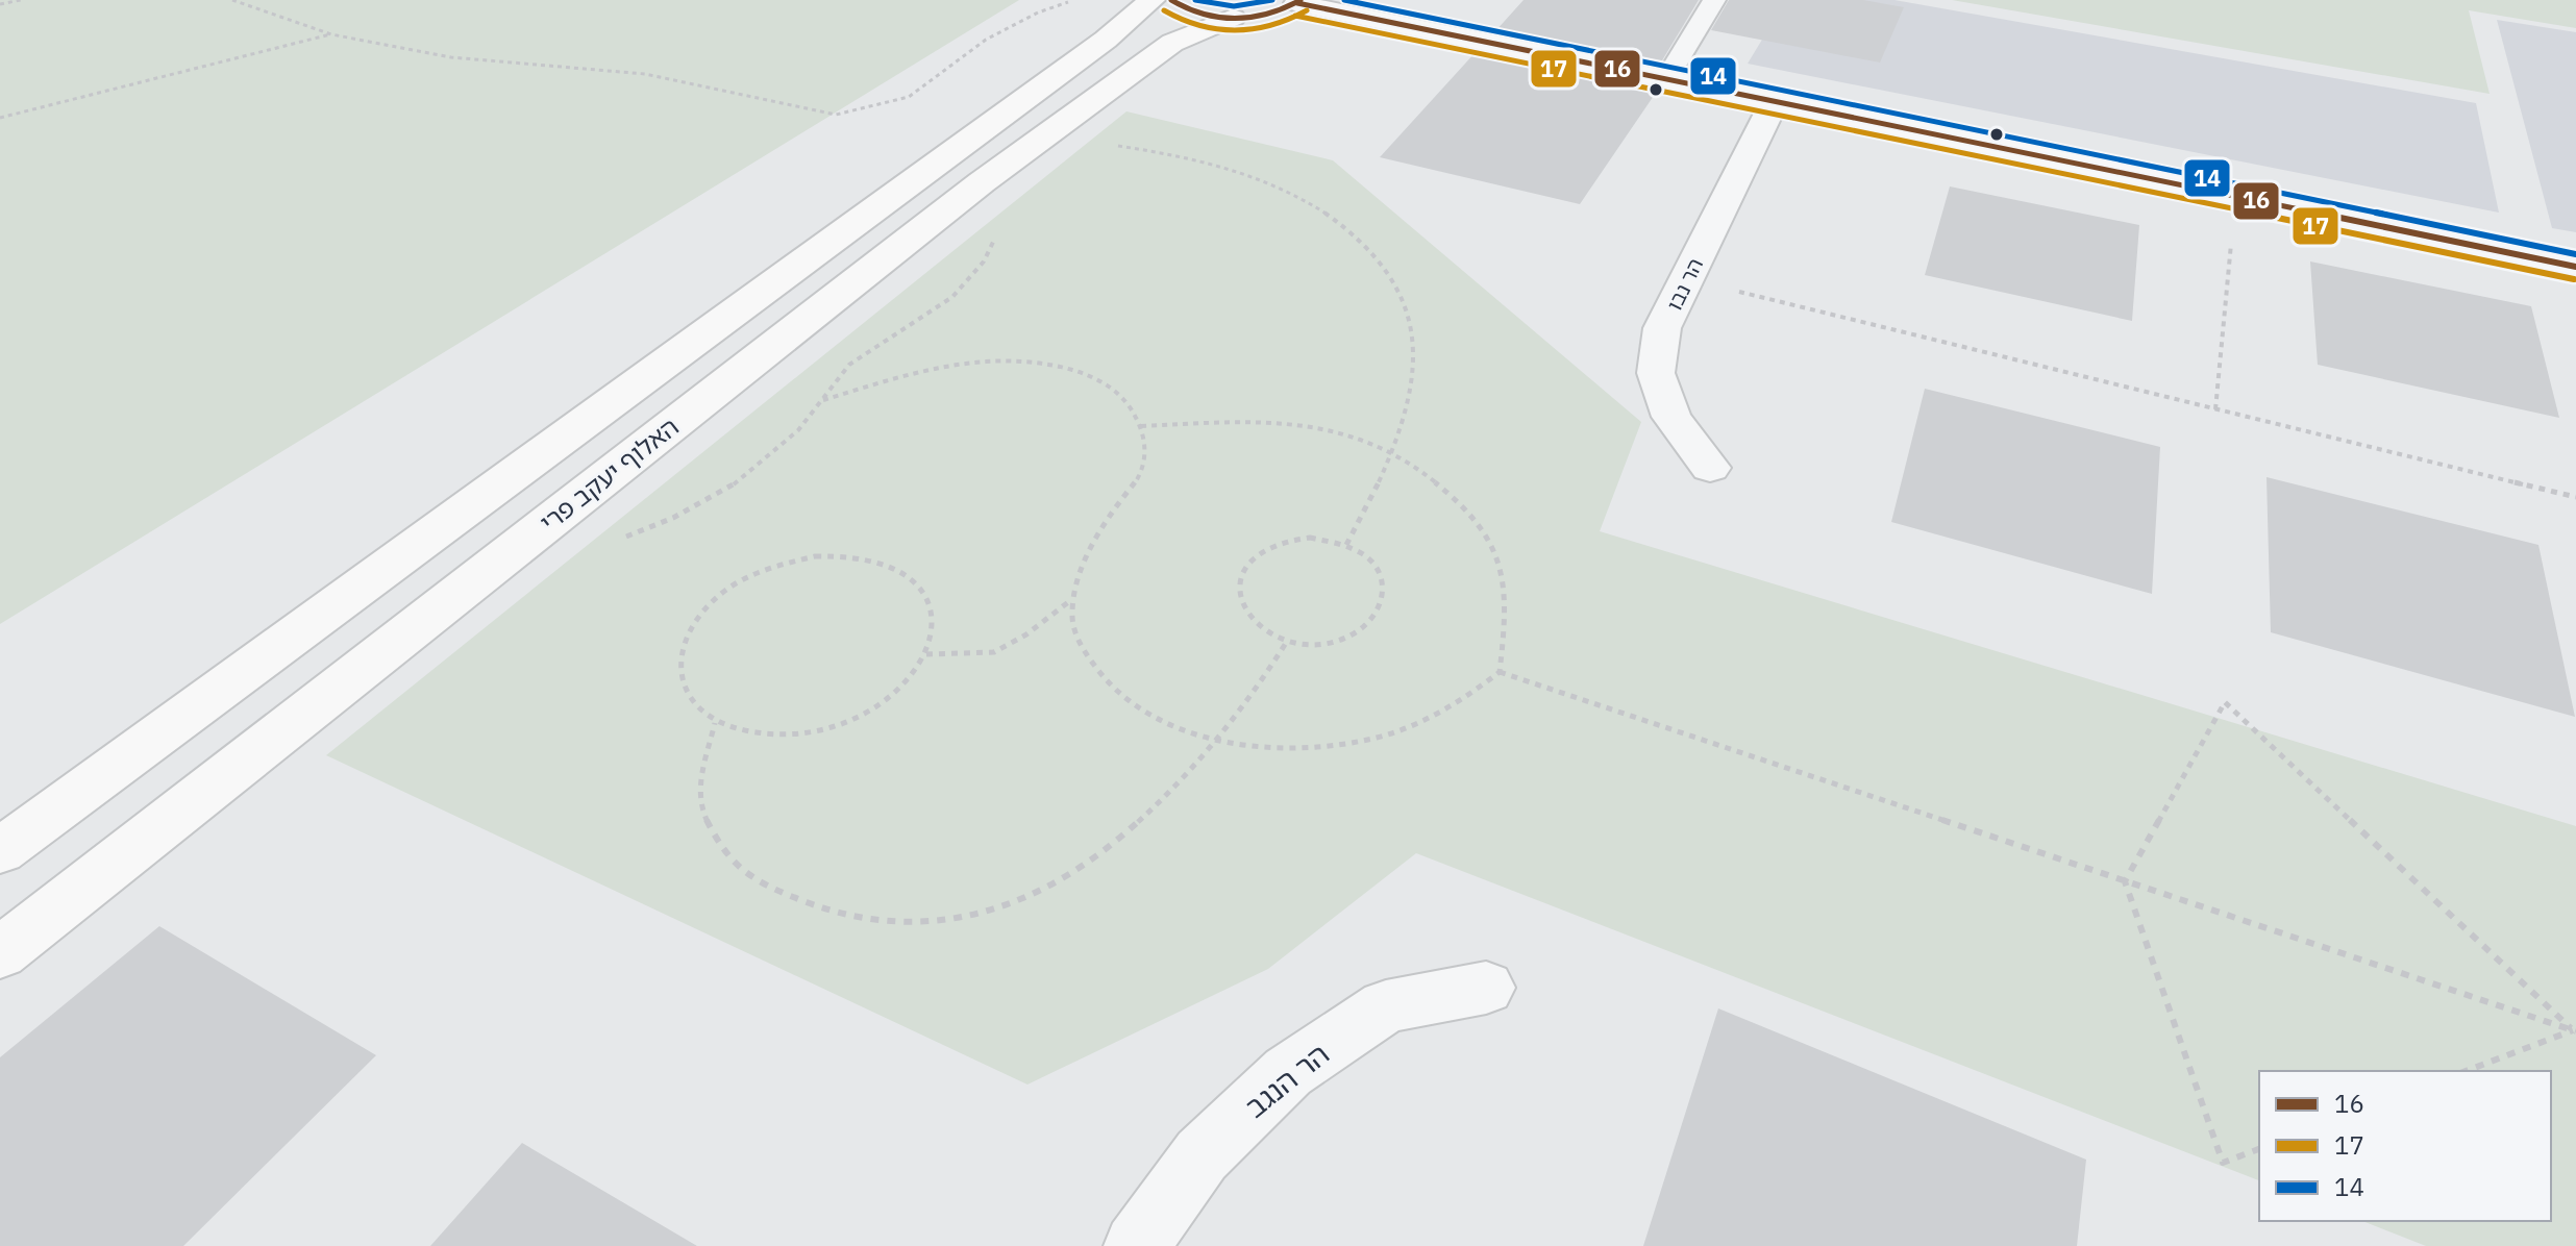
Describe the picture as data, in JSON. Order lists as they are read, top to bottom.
{
  "streets": {
    "street": ["הר נבו", "האלוף יעקב פרי", "הר הנגב"]
  },
  "lines": ["transit line 16", "transit line 14", "transit line 17"],
  "legend": ["16", "17", "14"]
}
